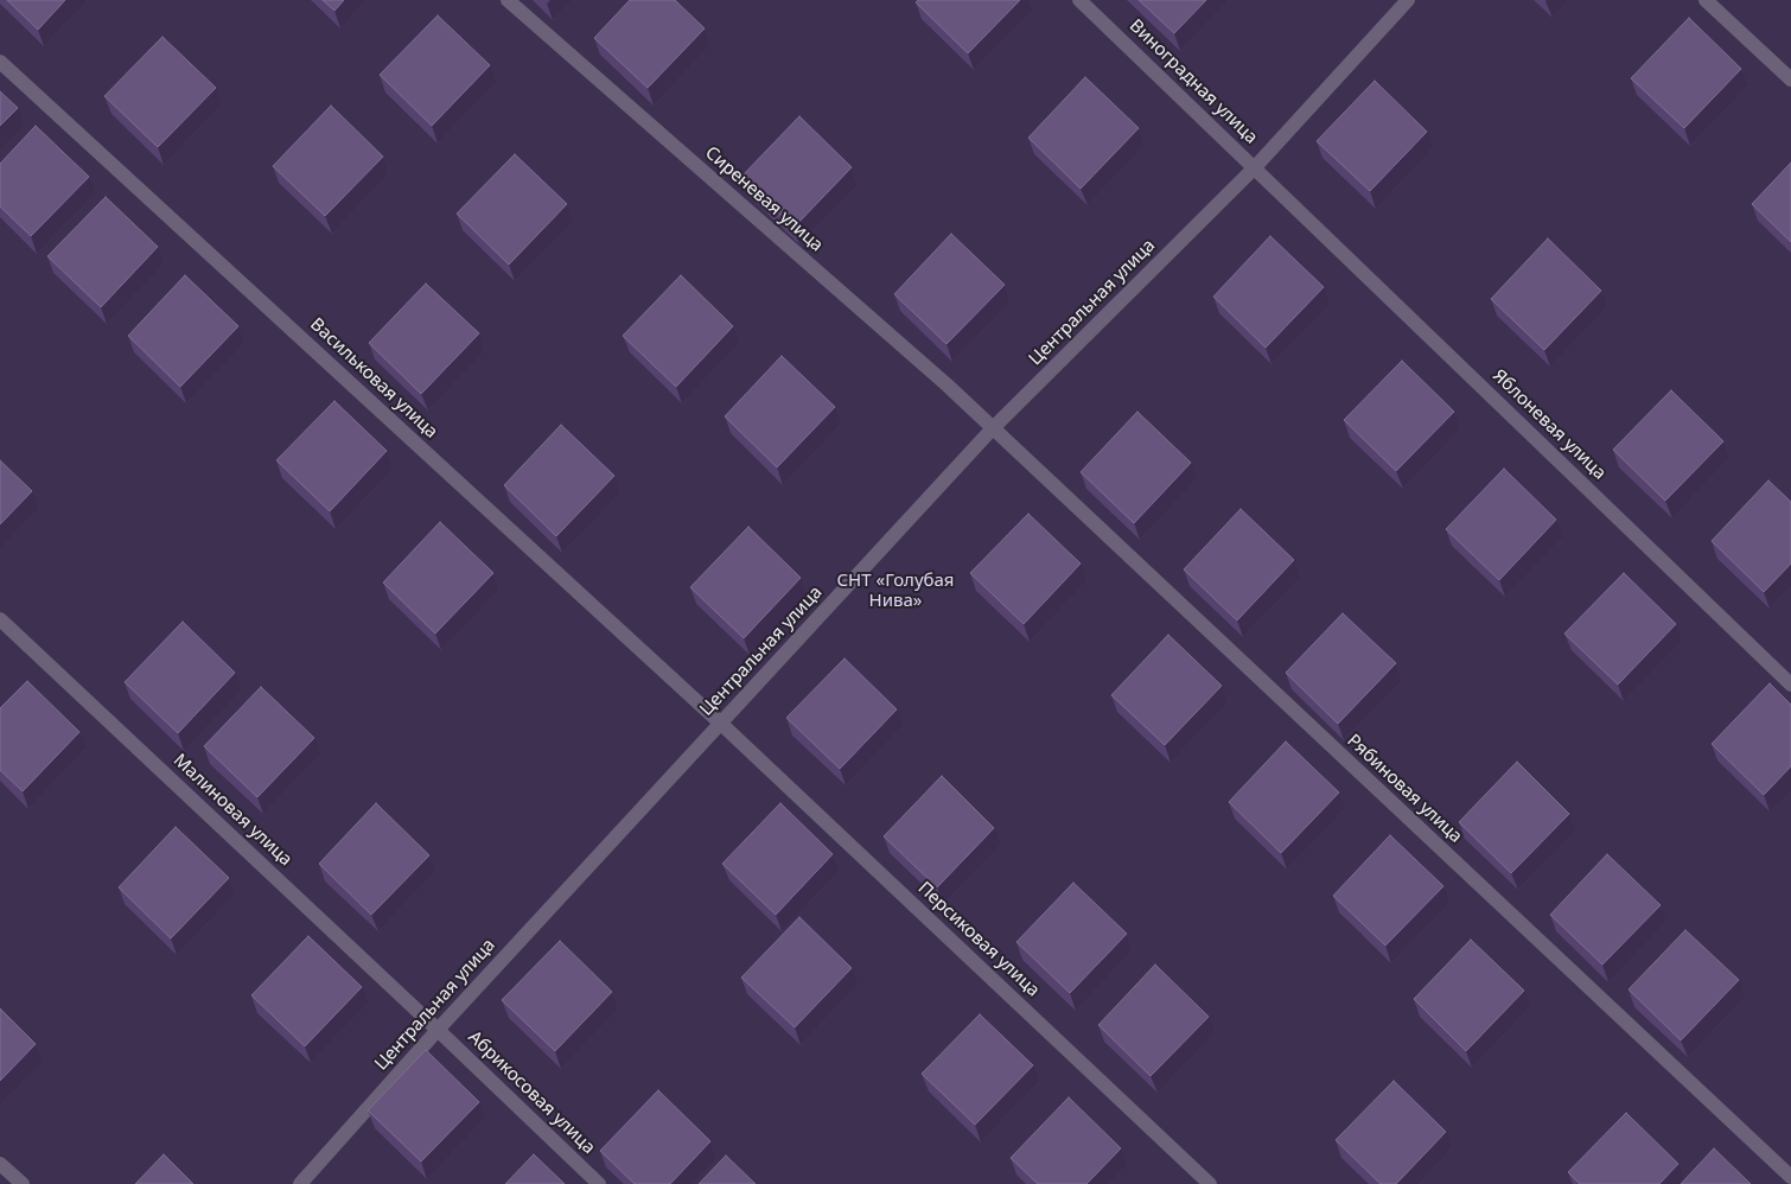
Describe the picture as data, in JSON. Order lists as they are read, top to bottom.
{
  "streets": {
    "street": [
      "Виноградная улица",
      "Сиреневая улица",
      "Центральная улица",
      "Васильковая улица",
      "Яблоневая улица",
      "Рябиновая улица",
      "Малиновая улица",
      "Персиковая улица",
      "Абрикосовая улица"
    ]
  },
  "crossings": [
    ["Виноградная улица", "Центральная улица"],
    ["Виноградная улица", "Яблоневая улица"],
    ["Сиреневая улица", "Центральная улица"],
    ["Сиреневая улица", "Рябиновая улица"],
    ["Центральная улица", "Васильковая улица"],
    ["Центральная улица", "Рябиновая улица"],
    ["Центральная улица", "Малиновая улица"],
    ["Центральная улица", "Персиковая улица"],
    ["Центральная улица", "Абрикосовая улица"],
    ["Васильковая улица", "Персиковая улица"],
    ["Малиновая улица", "Абрикосовая улица"]
  ],
  "parks": ["СНТ «Голубая Нива»"]
}
